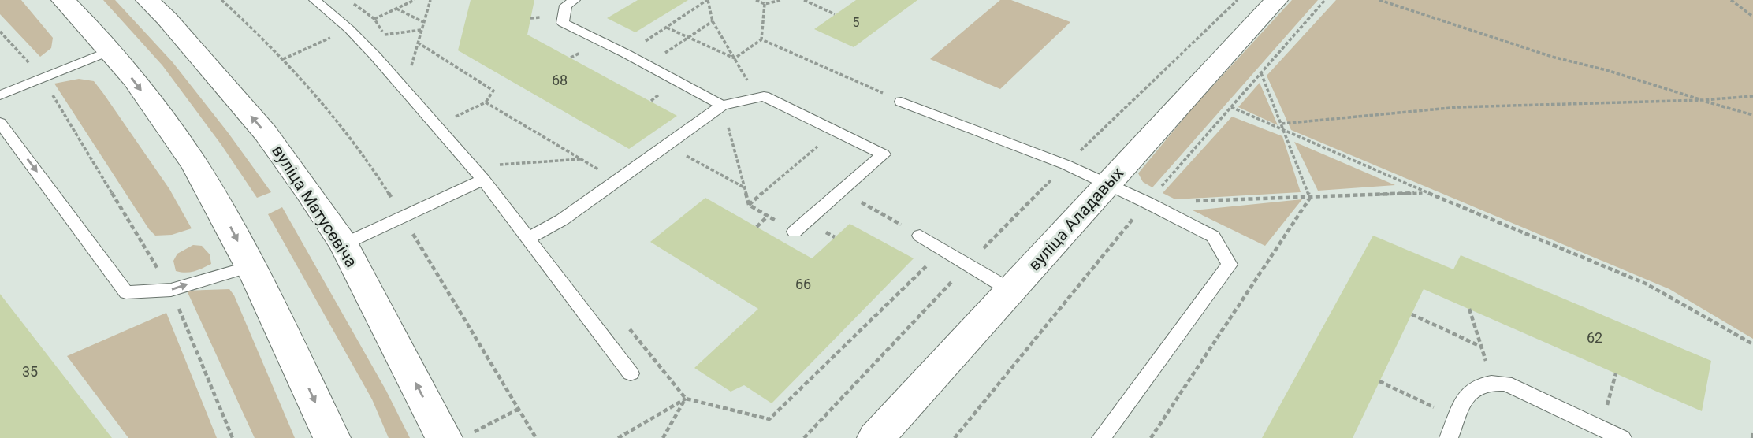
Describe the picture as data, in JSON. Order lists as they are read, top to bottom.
{
  "streets": {
    "main road": ["вуліца Матусевіча", "вуліца Аладавых"]
  },
  "house_numbers": [
    "5",
    "68",
    "66",
    "62",
    "35"
  ]
}
